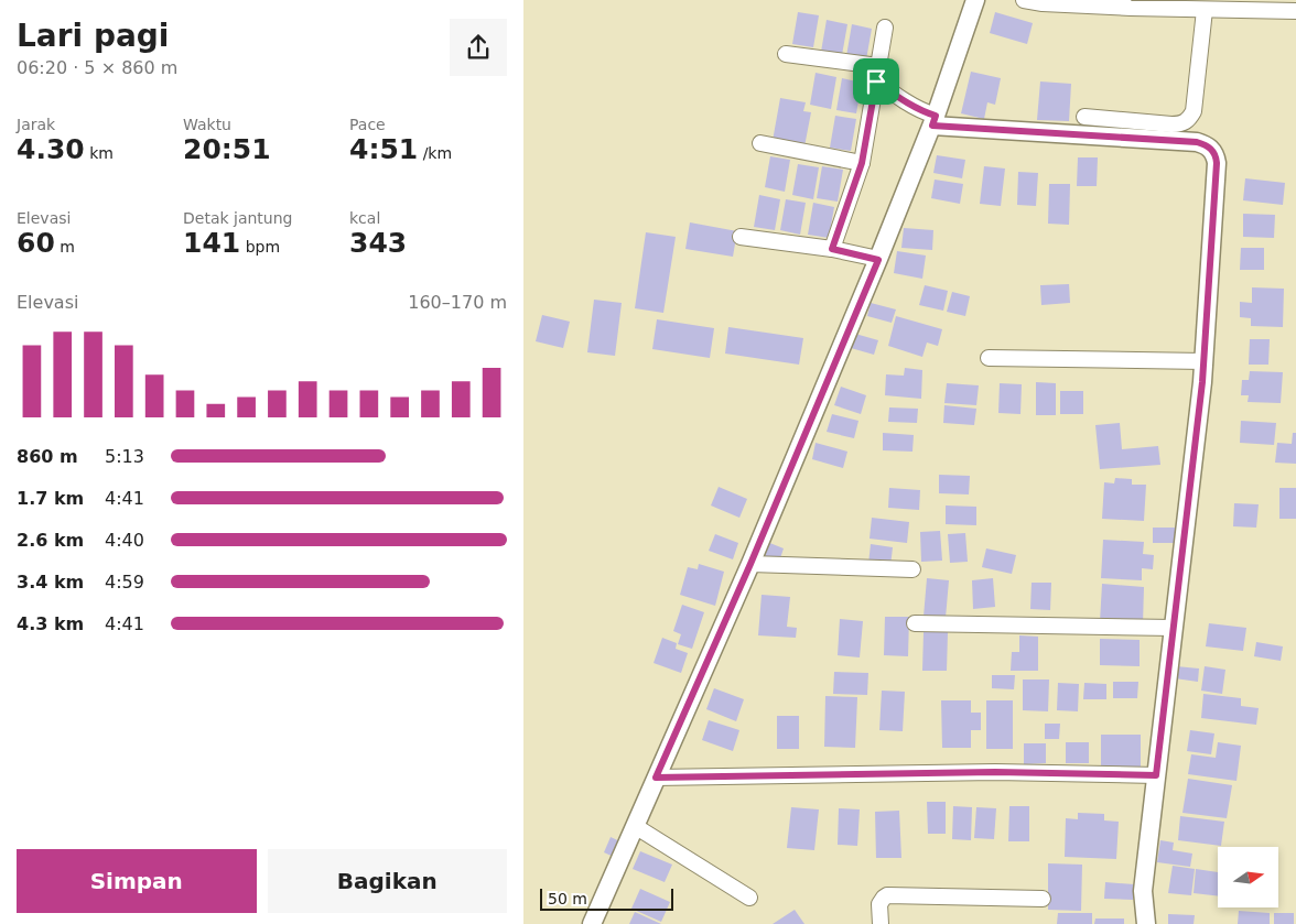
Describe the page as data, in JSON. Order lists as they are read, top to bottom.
{
  "scale_bar": "50 m",
  "north": "right",
  "page": {
    "heading": ["Lari pagi", "06:20 · 5 × 860 m"],
    "stats": [
      ["Jarak", "4.30 km"],
      ["Waktu", "20:51"],
      ["Pace", "4:51 /km"],
      ["Elevasi", "60 m"],
      ["Detak jantung", "141 bpm"],
      ["kcal", "343"]
    ],
    "chart": ["Elevasi", "160–170 m"],
    "list": [
      {
        "name": "860 m",
        "note": "5:13"
      },
      {
        "name": "1.7 km",
        "note": "4:41"
      },
      {
        "name": "2.6 km",
        "note": "4:40"
      },
      {
        "name": "3.4 km",
        "note": "4:59"
      },
      {
        "name": "4.3 km",
        "note": "4:41"
      }
    ],
    "buttons": ["Simpan", "Bagikan"],
    "scale": "50 m"
  }
}
